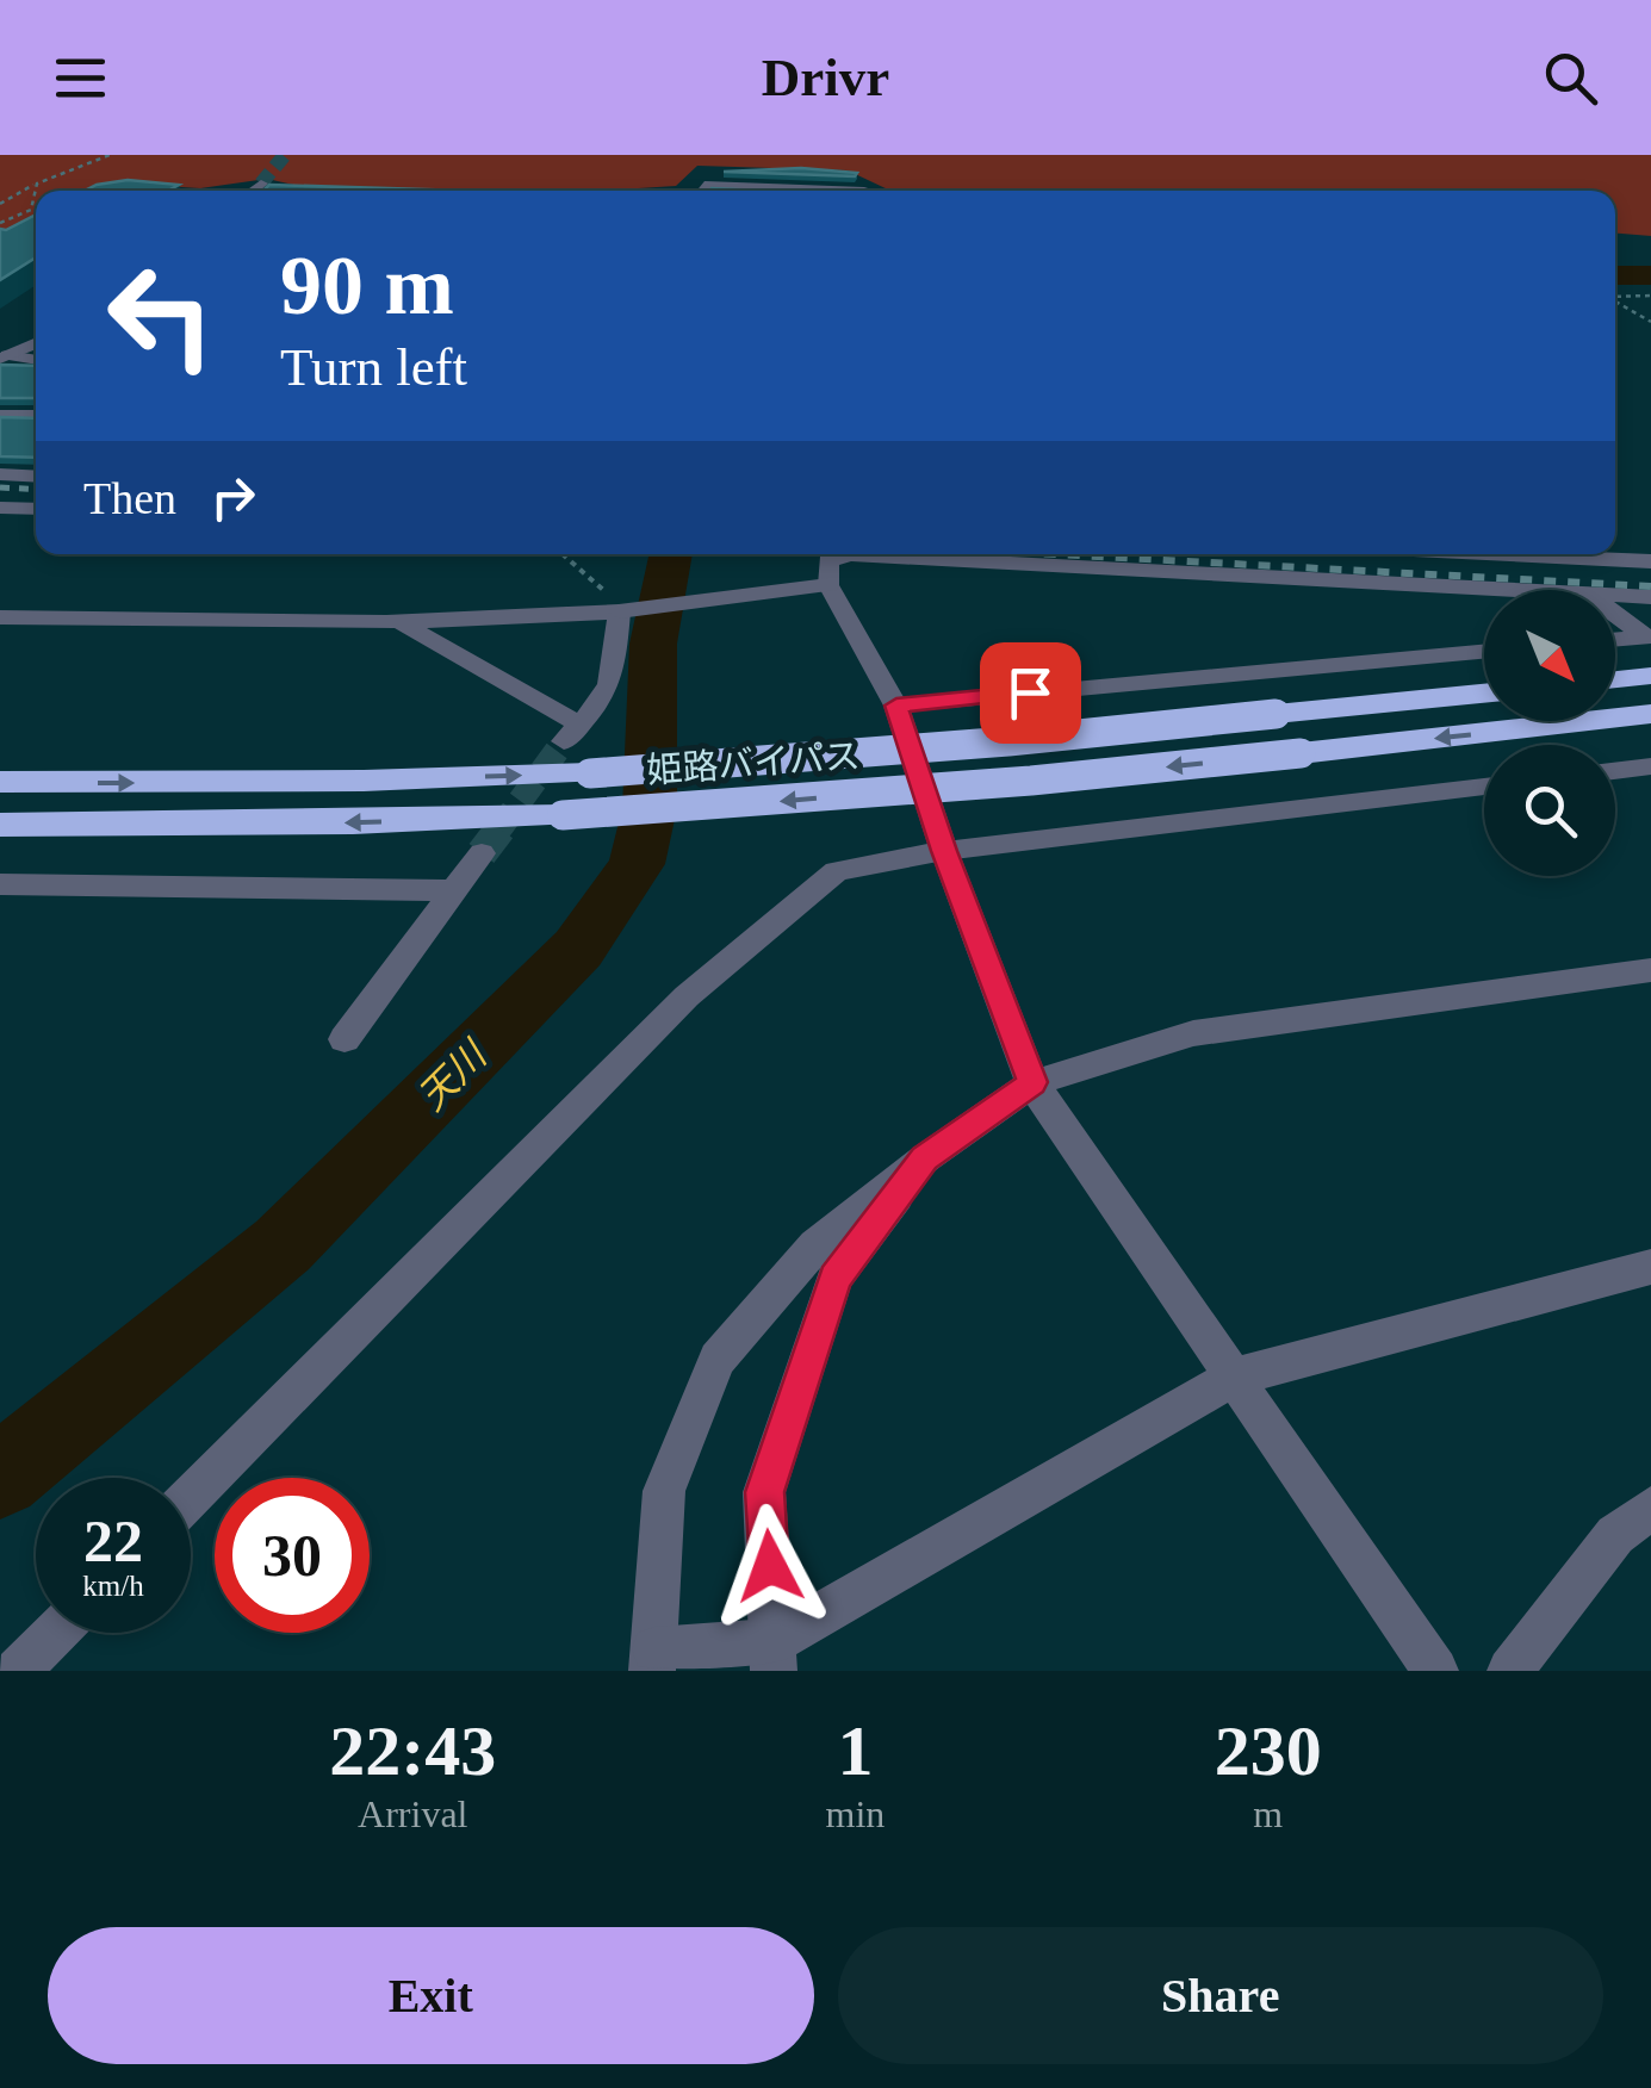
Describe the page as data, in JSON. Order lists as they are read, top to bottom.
{
  "streets": {
    "highway": ["姫路バイパス"]
  },
  "water": ["天川"],
  "north": "bottom right",
  "page": {
    "header": "Drivr",
    "turn": ["90 m", "Turn left"],
    "then": "Then",
    "speed": "22 km/h",
    "limit": "30",
    "eta": [
      "22:43",
      "Arrival",
      "1",
      "min",
      "230",
      "m"
    ],
    "buttons": ["Exit", "Share"]
  }
}
